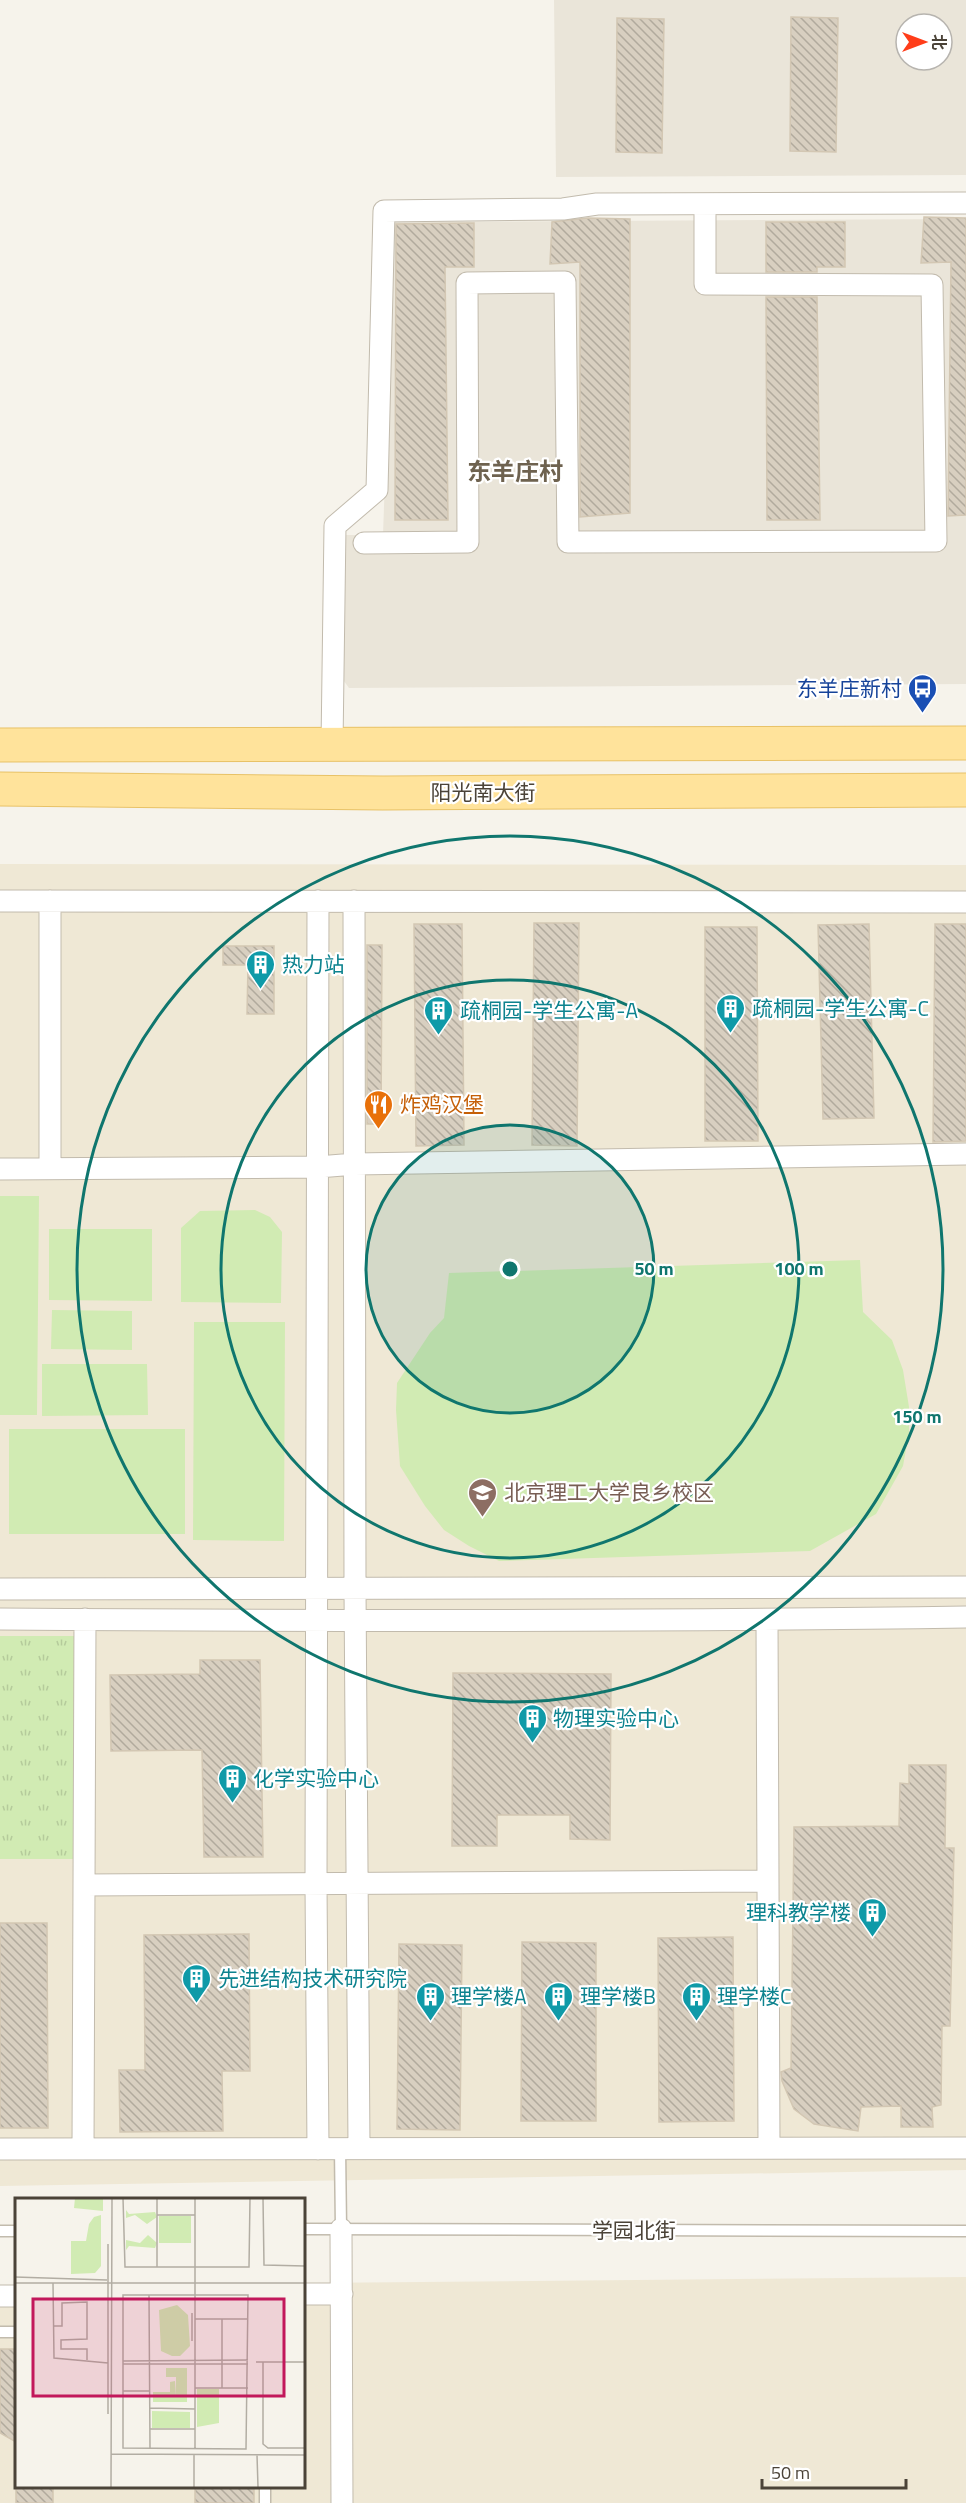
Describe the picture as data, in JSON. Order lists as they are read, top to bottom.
{
  "streets": {
    "main road": ["阳光南大街"],
    "lane": ["学园北街"]
  },
  "districts": ["东羊庄村"],
  "places": {
    "bus stop": ["东羊庄新村"],
    "building": [
      "热力站",
      "疏桐园-学生公寓-C",
      "疏桐园-学生公寓-A",
      "物理实验中心",
      "化学实验中心",
      "理科教学楼",
      "先进结构技术研究院",
      "理学楼A",
      "理学楼B",
      "理学楼C"
    ],
    "restaurant": ["炸鸡汉堡"],
    "school or university": ["北京理工大学良乡校区"]
  },
  "scale_bar": "50 m",
  "north": "right",
  "rings": ["50 m", "100 m", "150 m"]
}
